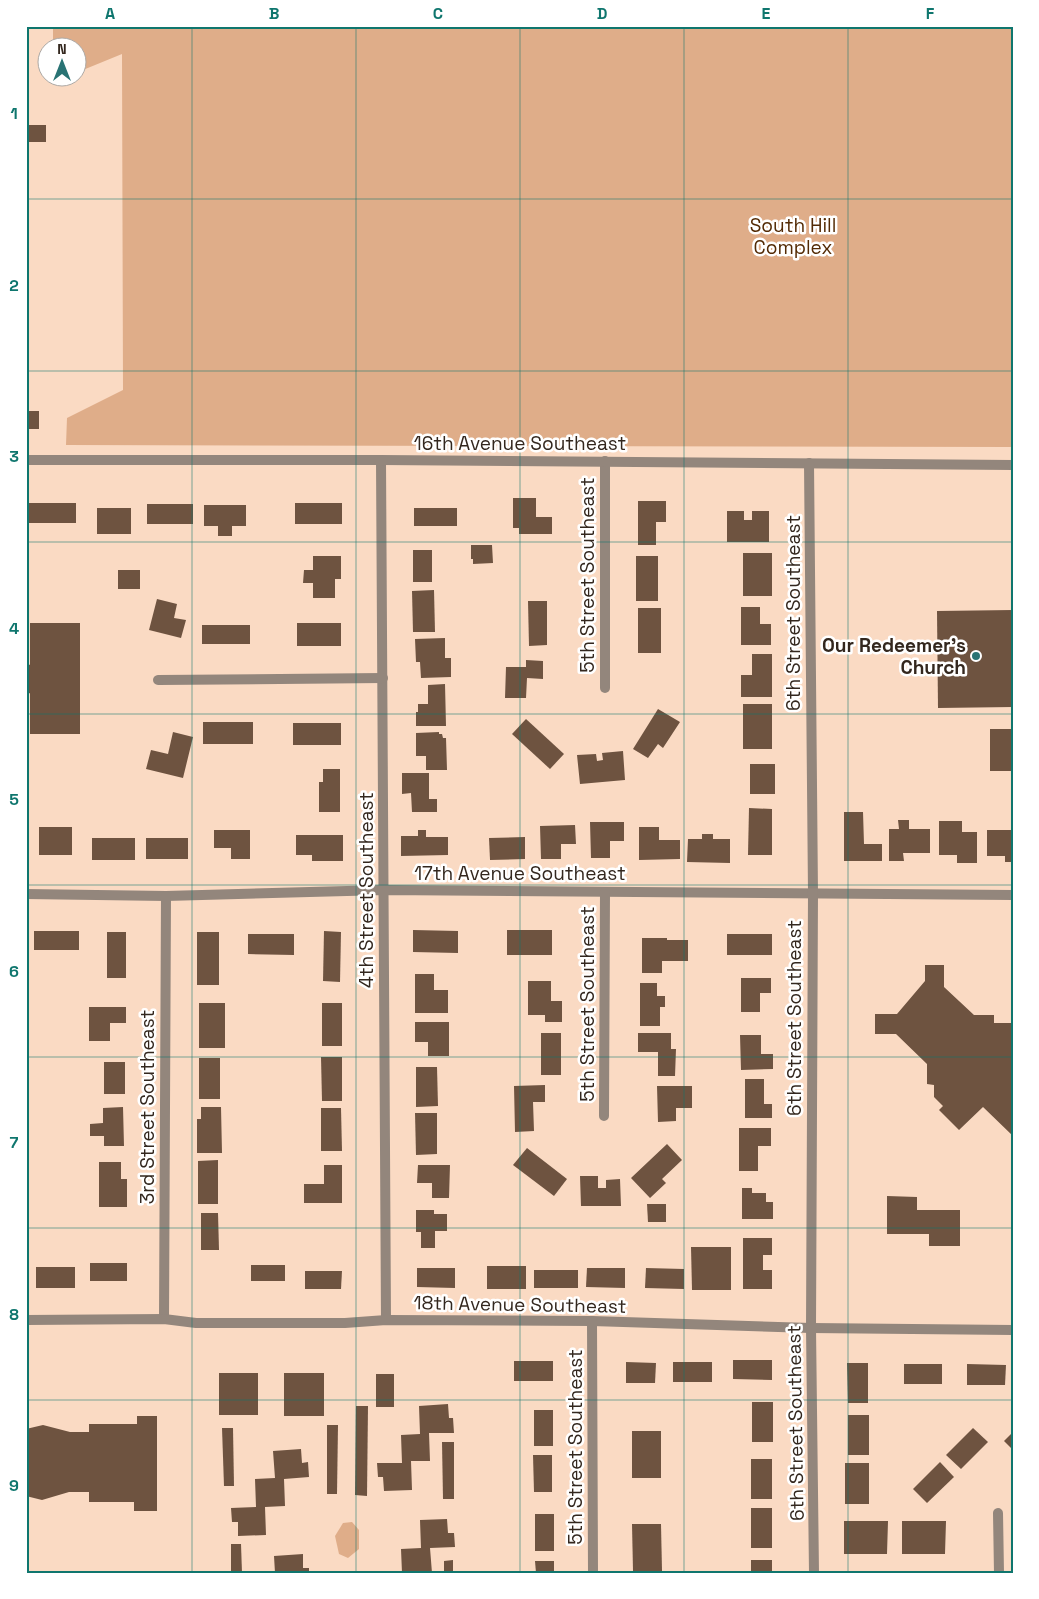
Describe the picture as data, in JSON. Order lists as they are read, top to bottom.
{
  "streets": {
    "street": [
      "16th Avenue Southeast",
      "5th Street Southeast",
      "6th Street Southeast",
      "17th Avenue Southeast",
      "4th Street Southeast",
      "3rd Street Southeast",
      "18th Avenue Southeast"
    ]
  },
  "crossings": [
    ["16th Avenue Southeast", "5th Street Southeast"],
    ["16th Avenue Southeast", "6th Street Southeast"],
    ["16th Avenue Southeast", "4th Street Southeast"],
    ["5th Street Southeast", "17th Avenue Southeast"],
    ["5th Street Southeast", "18th Avenue Southeast"],
    ["6th Street Southeast", "17th Avenue Southeast"],
    ["6th Street Southeast", "18th Avenue Southeast"],
    ["17th Avenue Southeast", "4th Street Southeast"],
    ["17th Avenue Southeast", "3rd Street Southeast"],
    ["4th Street Southeast", "18th Avenue Southeast"],
    ["3rd Street Southeast", "18th Avenue Southeast"]
  ],
  "parks": ["South Hill Complex"],
  "places": ["Our Redeemer's Church"],
  "north": "top",
  "grid": {
    "columns": [
      "A",
      "B",
      "C",
      "D",
      "E",
      "F"
    ],
    "rows": [
      "1",
      "2",
      "3",
      "4",
      "5",
      "6",
      "7",
      "8",
      "9"
    ]
  }
}
